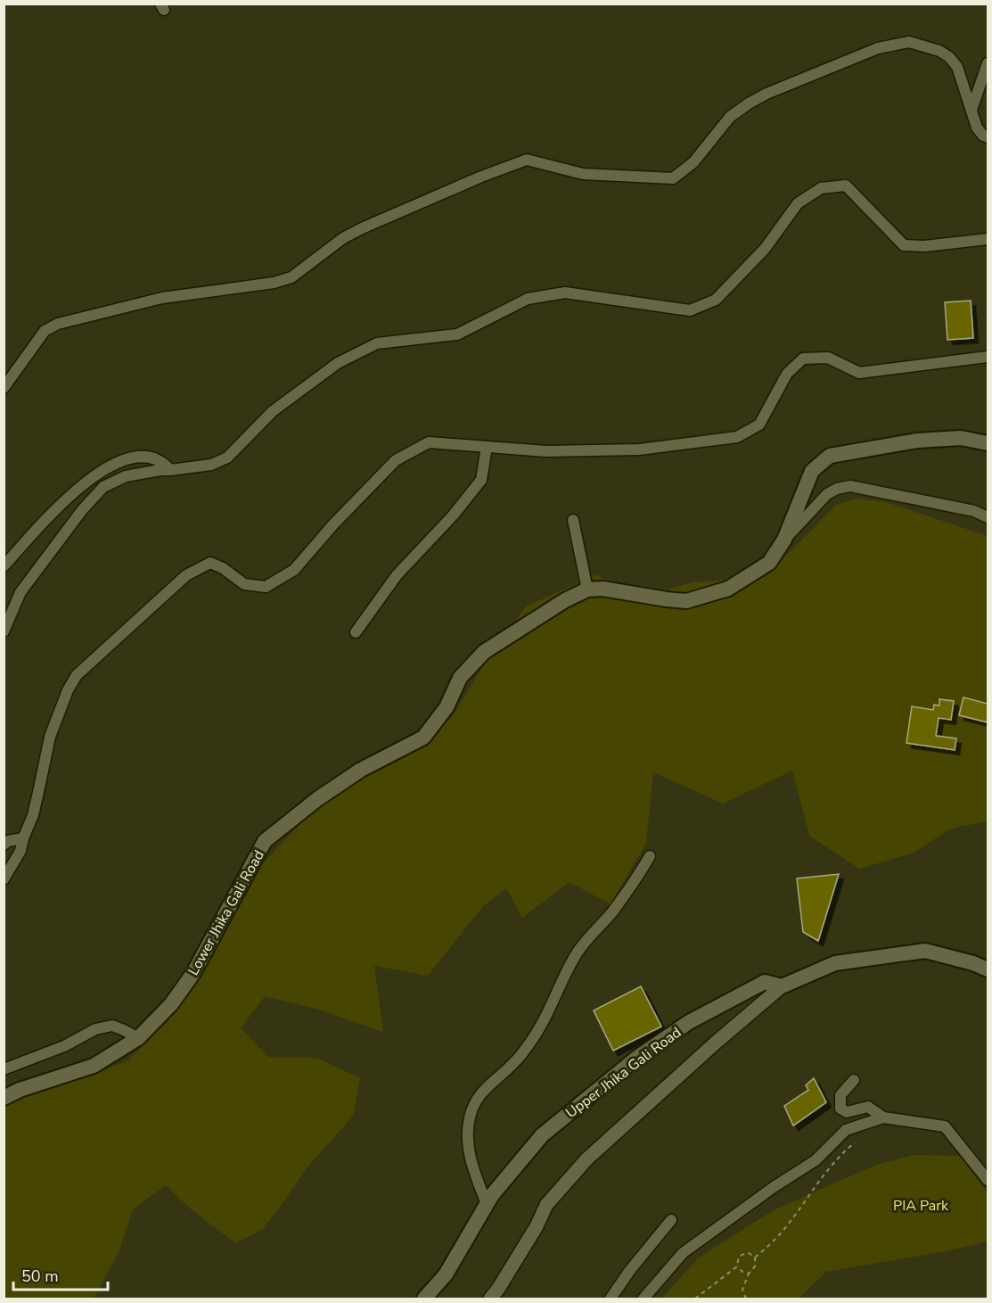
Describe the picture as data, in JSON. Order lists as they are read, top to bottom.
{
  "streets": {
    "main road": ["Lower Jhika Gali Road", "Upper Jhika Gali Road"]
  },
  "parks": ["PIA Park"],
  "scale_bar": "50 m"
}
